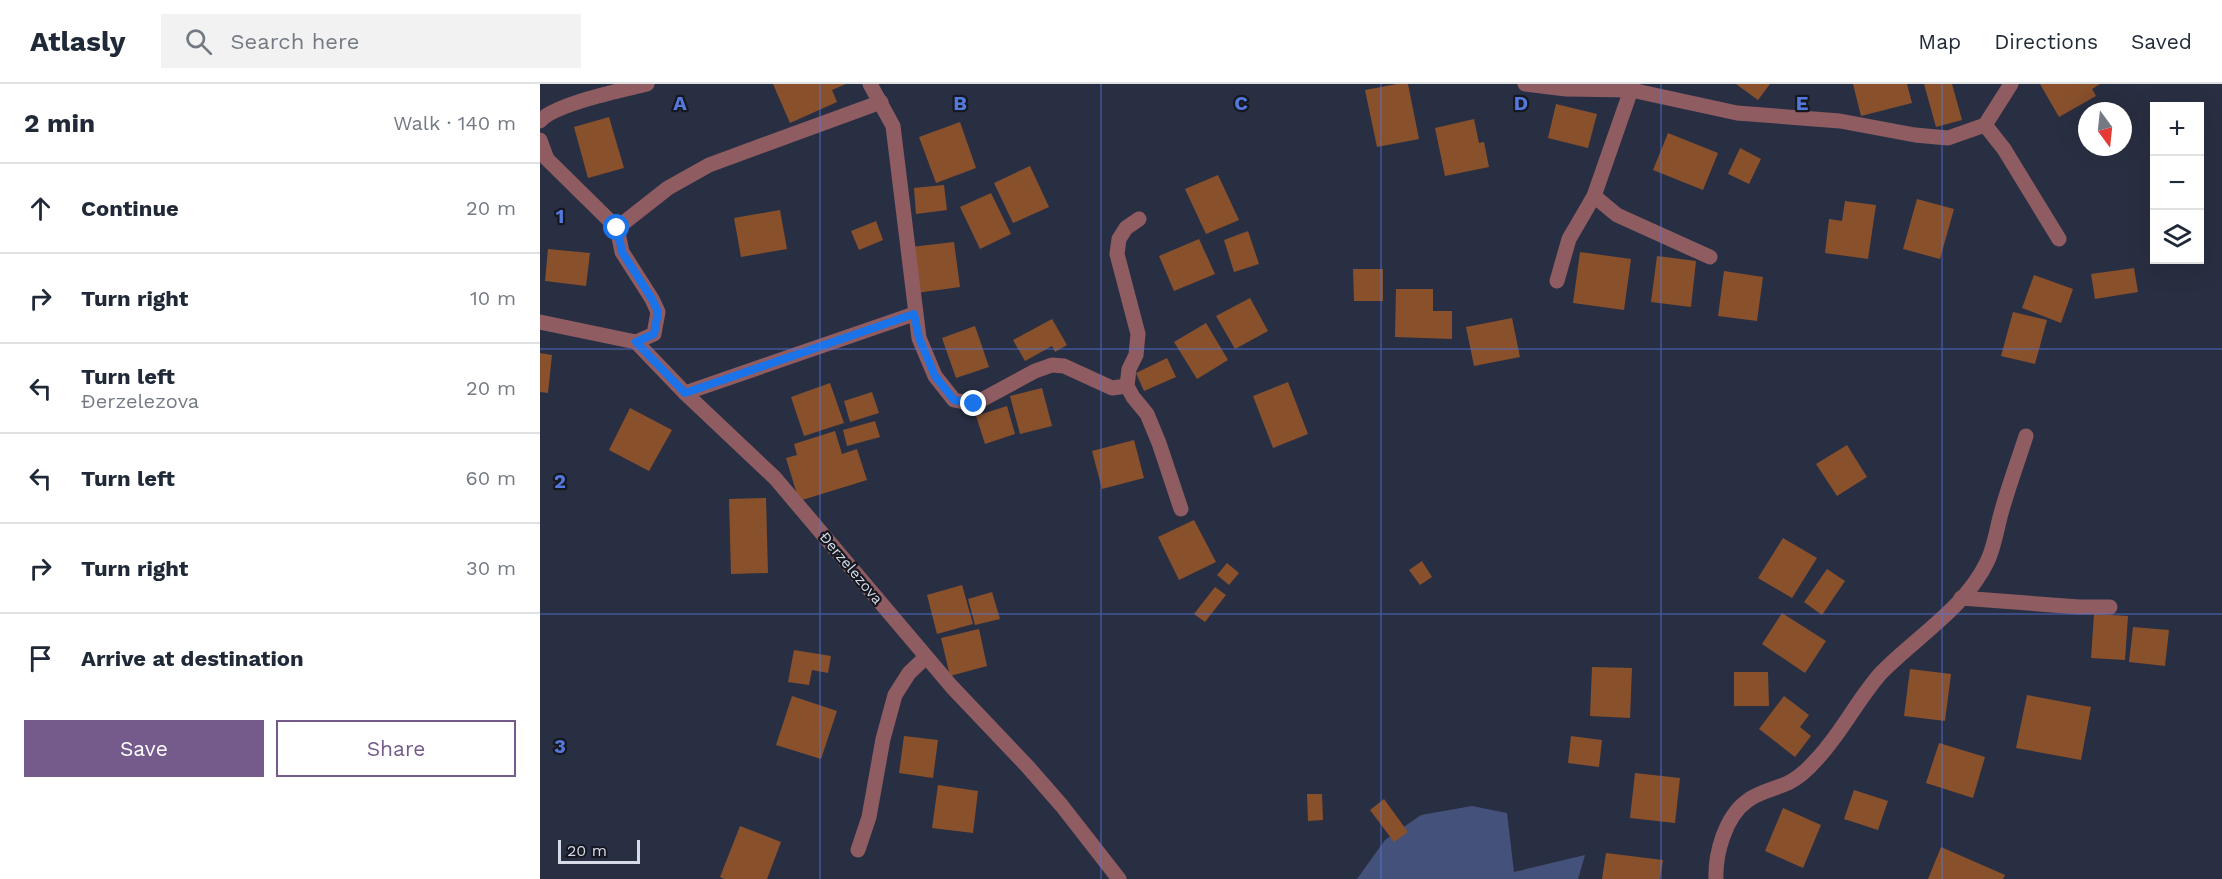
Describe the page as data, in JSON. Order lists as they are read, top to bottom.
{
  "streets": {
    "street": ["Đerzelezova"]
  },
  "scale_bar": "20 m",
  "north": "bottom",
  "page": {
    "header": "Atlasly",
    "search": "Search here",
    "nav": ["Map", "Directions", "Saved"],
    "heading": ["2 min", "Walk · 140 m"],
    "map_buttons": ["+", "−"],
    "list": [
      ["Continue", "20 m"],
      ["Turn right", "10 m"],
      ["Turn left", "Đerzelezova", "20 m"],
      ["Turn left", "60 m"],
      ["Turn right", "30 m"],
      "Arrive at destination"
    ],
    "buttons": ["Save", "Share"],
    "scale": "20 m"
  },
  "grid": {
    "columns": [
      "A",
      "B",
      "C",
      "D",
      "E"
    ],
    "rows": ["1", "2", "3"]
  }
}
